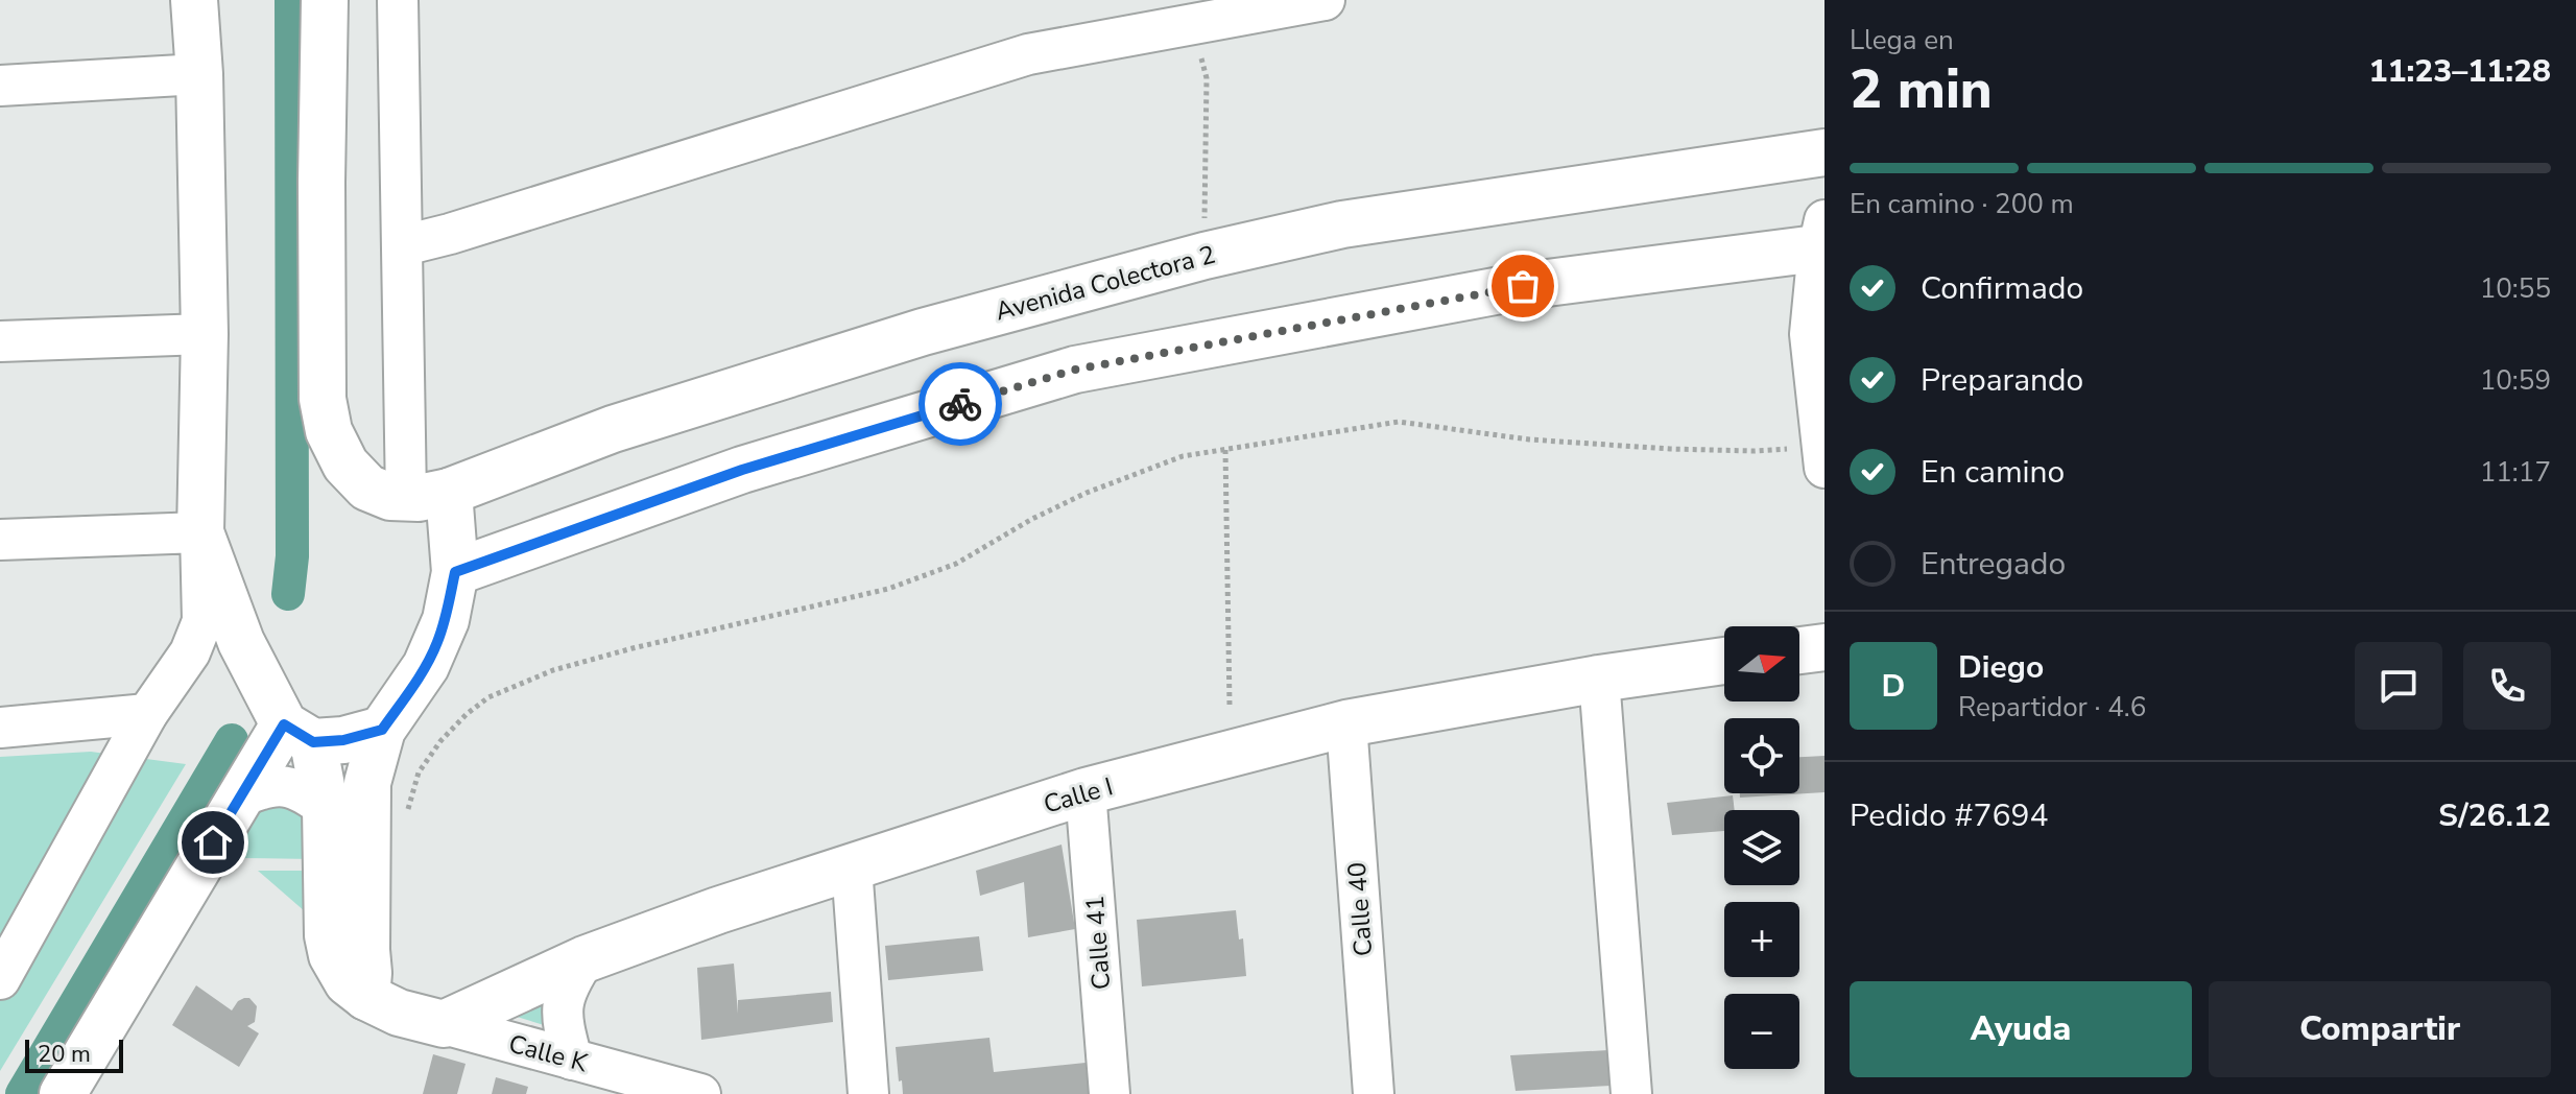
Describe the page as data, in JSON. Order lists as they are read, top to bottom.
{
  "streets": {
    "street": [
      "Avenida Colectora 2",
      "Calle I",
      "Calle 40",
      "Calle 41",
      "Calle K"
    ]
  },
  "crossings": [
    ["Calle I", "Calle 40"],
    ["Calle I", "Calle 41"],
    ["Calle I", "Calle K"]
  ],
  "scale_bar": "20 m",
  "north": "right",
  "page": {
    "heading": ["2 min", "Llega en", "11:23–11:28"],
    "panel": [
      "Diego",
      "Repartidor · 4.6",
      "Pedido #7694",
      "S/26.12"
    ],
    "bar": "En camino · 200 m",
    "list": [
      ["Confirmado", "10:55"],
      ["Preparando", "10:59"],
      ["En camino", "11:17"],
      "Entregado"
    ],
    "map_buttons": ["+", "−"],
    "round": "D",
    "buttons": ["Ayuda", "Compartir"],
    "scale": "20 m"
  }
}
